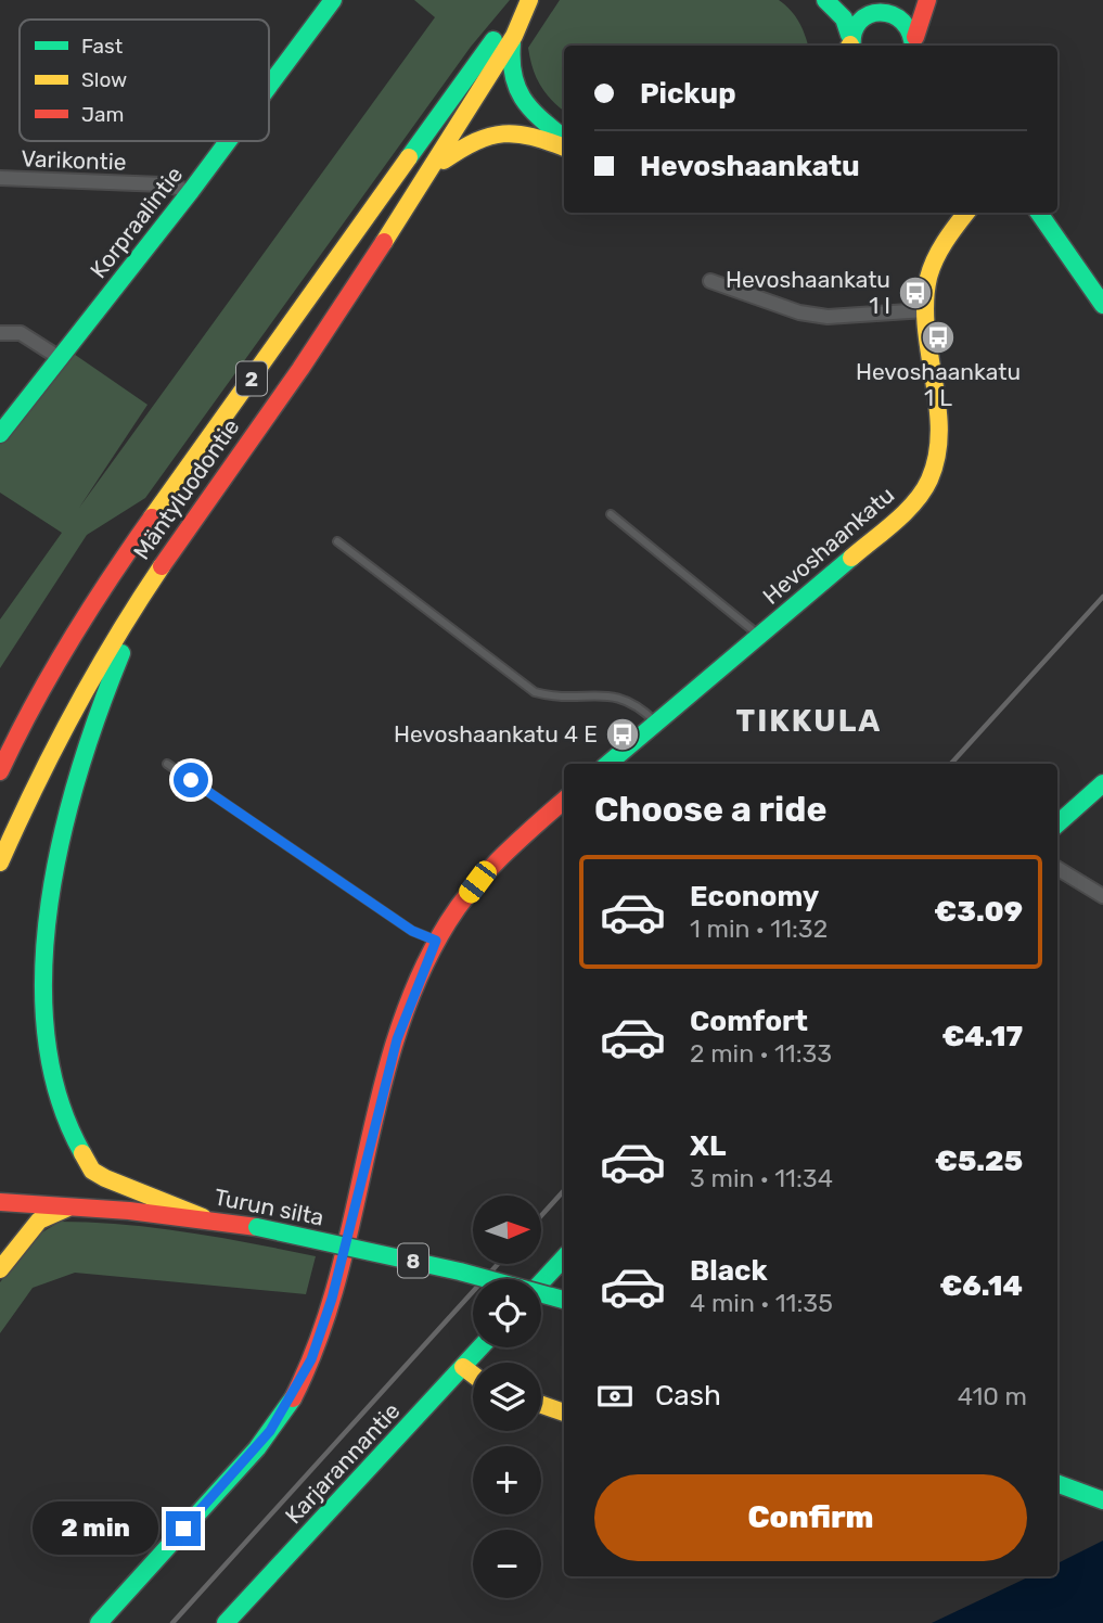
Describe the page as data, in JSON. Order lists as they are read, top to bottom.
{
  "streets": {
    "main road": [
      "Korpraalintie",
      "2",
      "Mäntyluodontie",
      "Hevoshaankatu",
      "Turun silta",
      "8",
      "Karjarannantie"
    ],
    "street": ["Varikontie"]
  },
  "crossings": [
    ["Varikontie", "Korpraalintie"],
    ["Turun silta", "8"]
  ],
  "districts": ["TIKKULA"],
  "places": {
    "bus stop": ["Hevoshaankatu 1 I", "Hevoshaankatu 1 L", "Hevoshaankatu 4 E"]
  },
  "legend": ["Fast", "Slow", "Jam"],
  "north": "right",
  "page": {
    "banner": ["Pickup", "Hevoshaankatu"],
    "heading": "Choose a ride",
    "list": [
      {
        "name": "Economy",
        "note": "1 min · 11:32",
        "value": "€3.09"
      },
      {
        "name": "Comfort",
        "note": "2 min · 11:33",
        "value": "€4.17"
      },
      {
        "name": "XL",
        "note": "3 min · 11:34",
        "value": "€5.25"
      },
      {
        "name": "Black",
        "note": "4 min · 11:35",
        "value": "€6.14"
      }
    ],
    "map_buttons": ["+", "−"],
    "pay": ["Cash", "410 m"],
    "buttons": "Confirm",
    "bubble": "2 min"
  }
}
